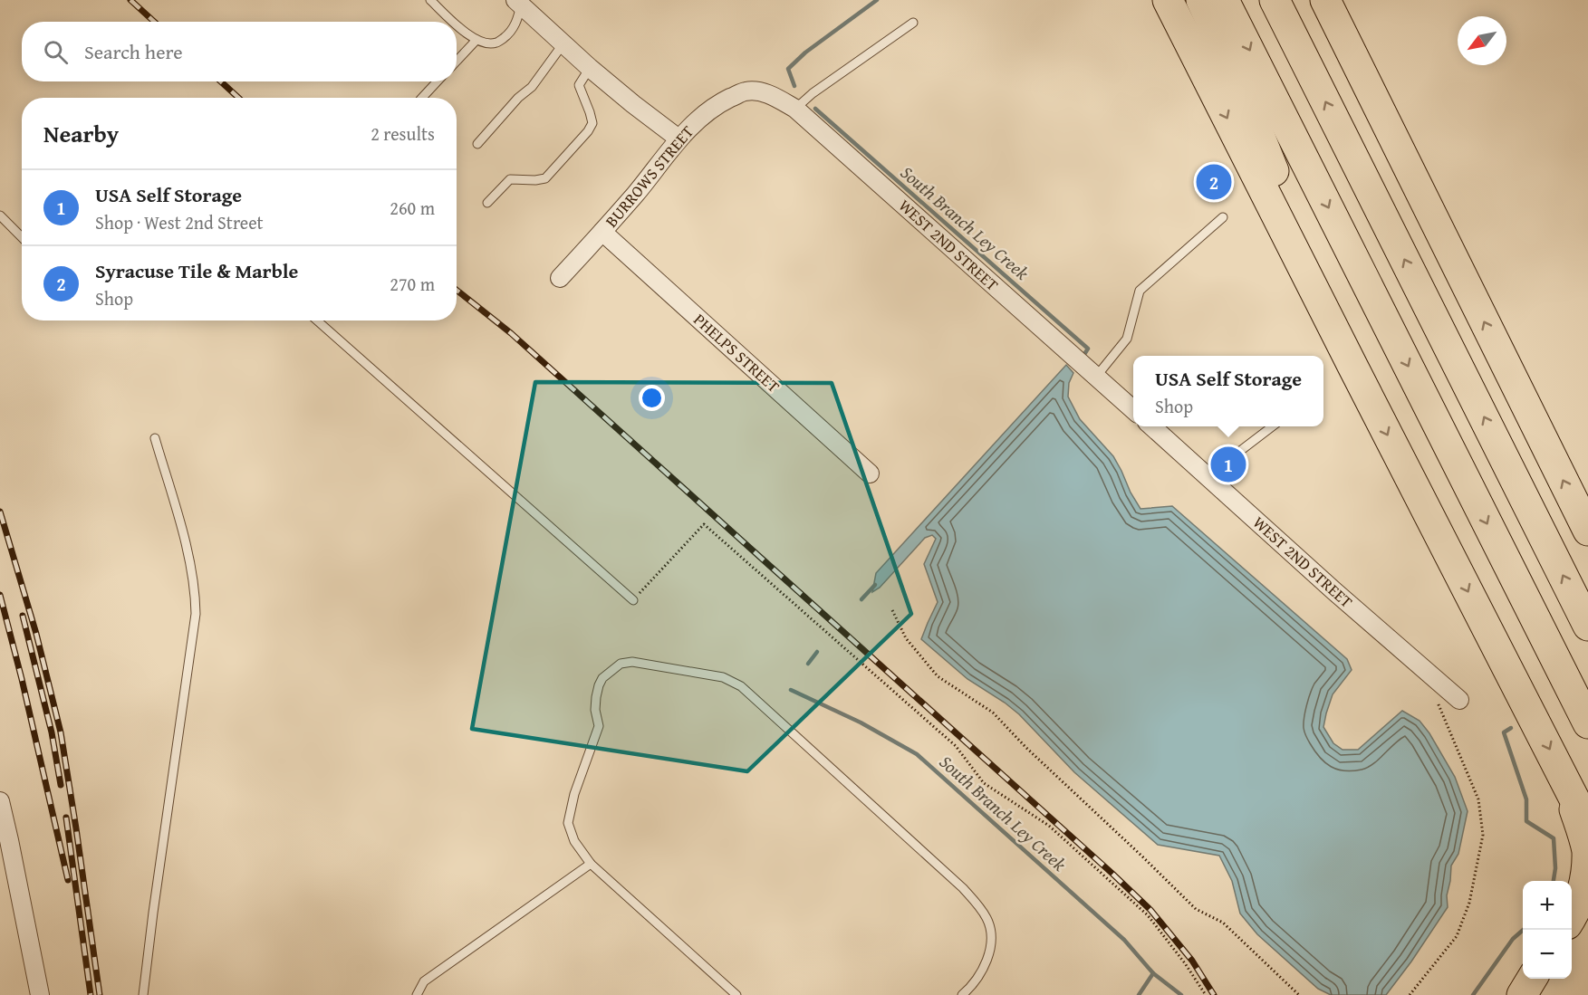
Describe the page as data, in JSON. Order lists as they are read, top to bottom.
{
  "streets": {
    "street": ["BURROWS STREET", "WEST 2ND STREET", "PHELPS STREET"]
  },
  "crossings": [
    ["BURROWS STREET", "WEST 2ND STREET"],
    ["BURROWS STREET", "PHELPS STREET"]
  ],
  "water": ["South Branch Ley Creek"],
  "north": "bottom left",
  "page": {
    "search": "Search here",
    "heading": ["Nearby", "2 results"],
    "pins": ["2", "1"],
    "list": [
      {
        "mark": "1",
        "name": "USA Self Storage",
        "note": "Shop · West 2nd Street",
        "value": "260 m"
      },
      {
        "mark": "2",
        "name": "Syracuse Tile & Marble",
        "note": "Shop",
        "value": "270 m"
      }
    ],
    "popup": ["USA Self Storage", "Shop"],
    "map_buttons": ["+", "−"]
  }
}
